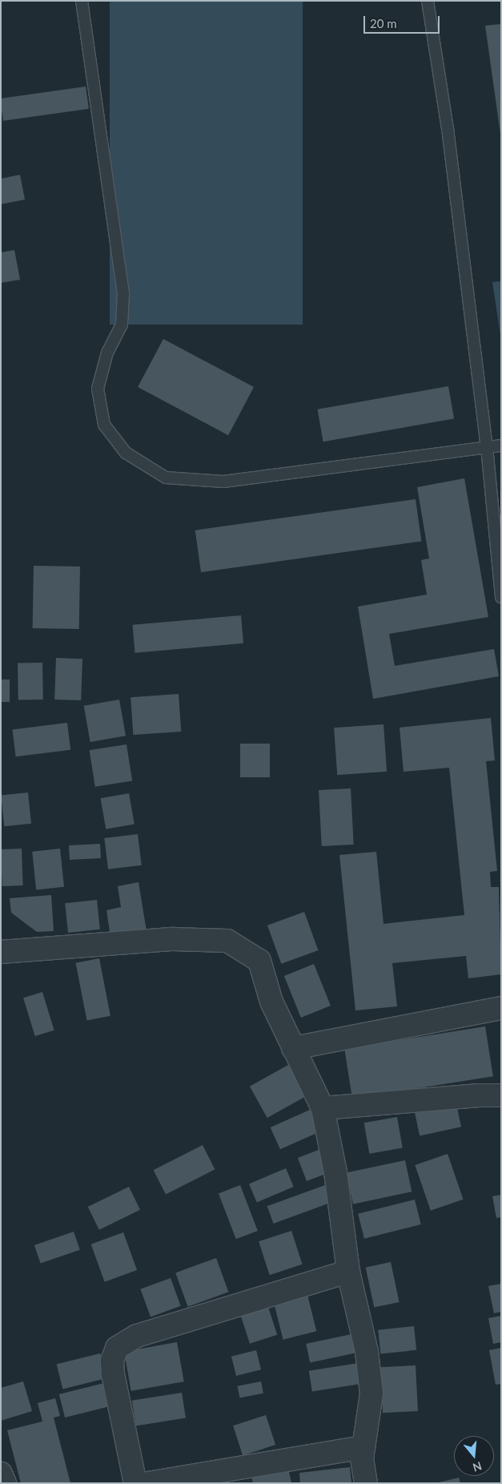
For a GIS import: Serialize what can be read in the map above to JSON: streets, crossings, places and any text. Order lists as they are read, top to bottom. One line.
{"scale_bar":"20 m","north":"bottom"}
